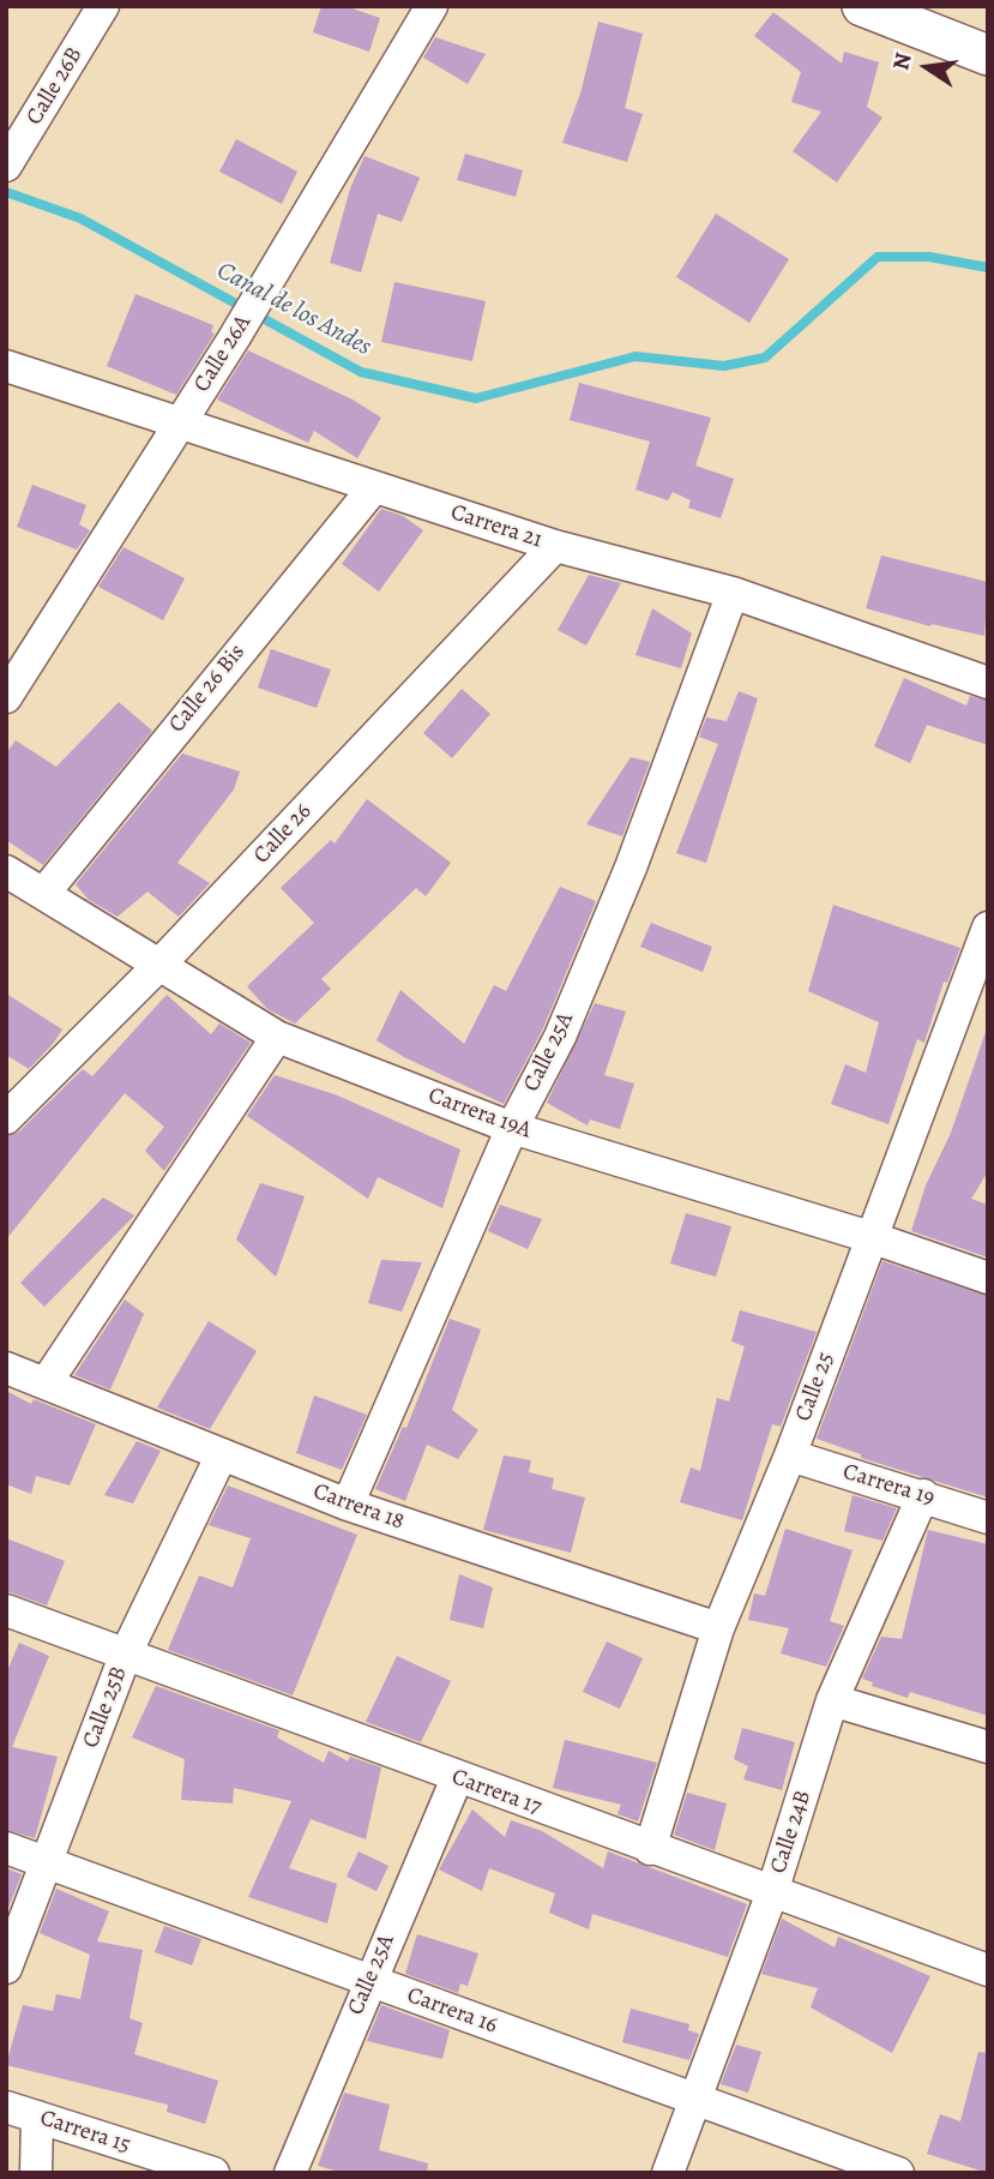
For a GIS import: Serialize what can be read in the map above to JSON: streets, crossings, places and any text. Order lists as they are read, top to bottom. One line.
{"streets":{"street":["Calle 26B","Calle 26A","Carrera 21","Calle 26 Bis","Calle 26","Calle 25A","Carrera 19A","Calle 25","Carrera 19","Carrera 18","Calle 25B","Carrera 17","Calle 24B","Carrera 16","Carrera 15"]},"crossings":[["Calle 26A","Carrera 21"],["Carrera 21","Calle 26 Bis"],["Carrera 21","Calle 26"],["Carrera 21","Calle 25A"],["Calle 26 Bis","Carrera 19A"],["Calle 26","Carrera 19A"],["Calle 25A","Carrera 19A"],["Calle 25A","Carrera 18"],["Calle 25A","Carrera 17"],["Calle 25A","Carrera 16"],["Carrera 19A","Calle 25"],["Calle 25","Carrera 19"],["Calle 25","Carrera 18"],["Calle 25","Carrera 17"],["Carrera 19","Calle 24B"],["Carrera 18","Calle 25B"],["Calle 25B","Carrera 17"],["Calle 25B","Carrera 16"],["Carrera 17","Calle 24B"],["Calle 24B","Carrera 16"]],"water":["Canal de los Andes"],"north":"left"}
